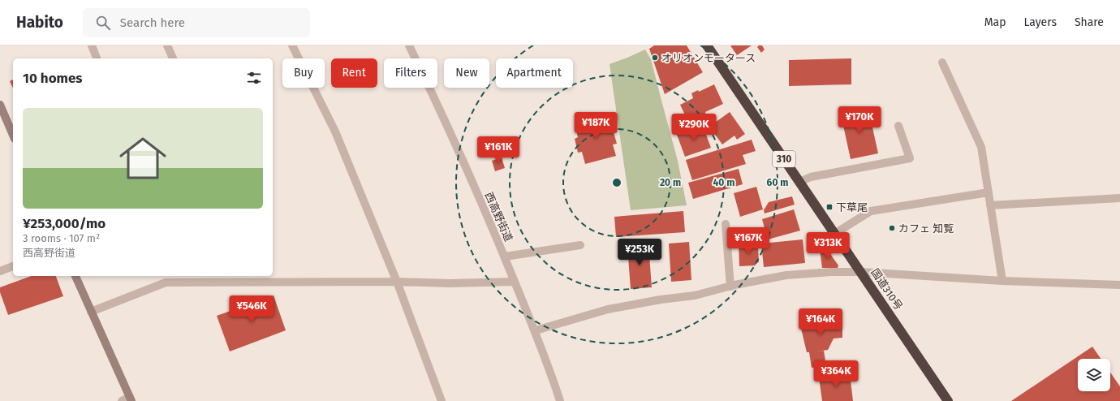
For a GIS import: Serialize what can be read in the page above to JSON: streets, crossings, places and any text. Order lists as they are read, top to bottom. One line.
{"streets":{"highway":["310","国道310号"],"street":["西高野街道"]},"places":{"other":["オリオンモータース","カフェ 知覧"],"transit":["下草尾"]},"page":{"header":"Habito","search":"Search here","nav":["Map","Layers","Share"],"chip":["Buy","Rent","Filters","New","Apartment"],"heading":"10 homes","list":[{"name":"¥253,000/mo","note":"3 rooms · 107 m² · 西高野街道"}],"price":["¥170K","¥187K","¥290K","¥161K","¥167K","¥313K","¥253K","¥546K","¥164K","¥364K"]},"rings":["20 m","40 m","60 m"]}
